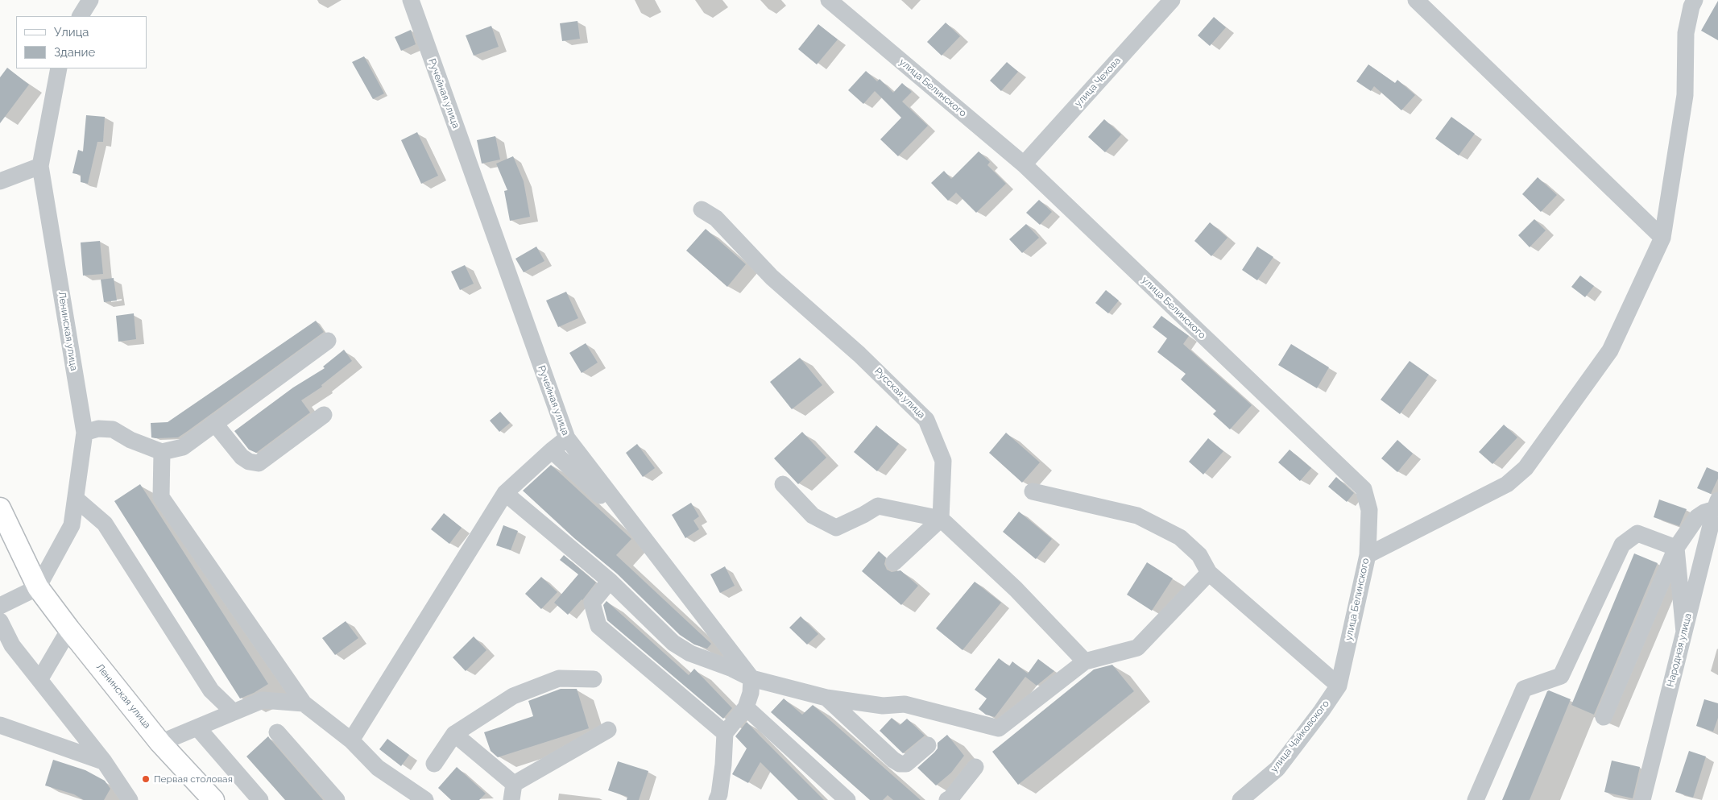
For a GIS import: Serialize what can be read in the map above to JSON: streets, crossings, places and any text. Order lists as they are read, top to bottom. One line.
{"streets":{"main road":["Ленинская улица"],"street":["улица Чехова","улица Белинского","Ручейная улица","Русская улица","Народная улица","улица Чайковского"]},"crossings":[["улица Чехова","улица Белинского"],["улица Белинского","улица Чайковского"]],"places":["Первая столовая"],"legend":["Улица","Здание"]}
